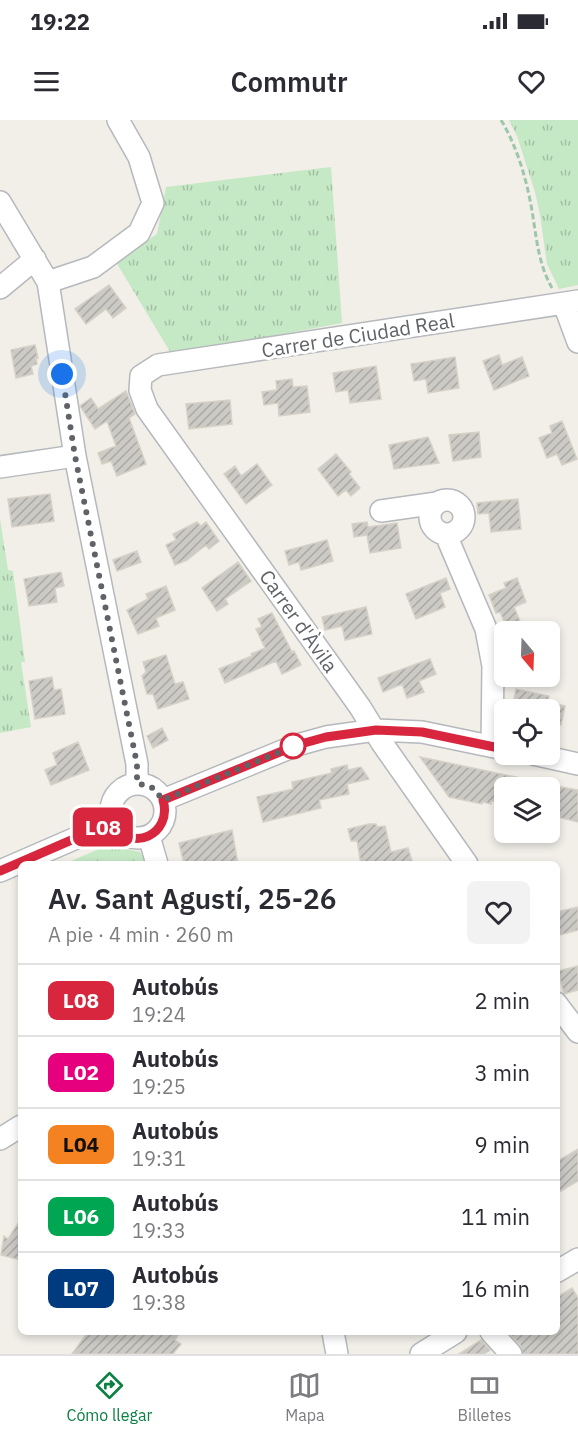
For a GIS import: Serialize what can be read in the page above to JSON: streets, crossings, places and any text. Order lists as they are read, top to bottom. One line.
{"streets":{"street":["Carrer de Ciudad Real","Carrer d'Àvila"]},"crossings":[["Carrer de Ciudad Real","Carrer d'Àvila"]],"lines":["bus line L08"],"north":"bottom","page":{"status":"19:22","header":"Commutr","on_map":"L08","heading":["Av. Sant Agustí, 25-26","A pie · 4 min · 260 m"],"list":[{"mark":"L08","name":"Autobús","note":"19:24","value":"2 min"},{"mark":"L02","name":"Autobús","note":"19:25","value":"3 min"},{"mark":"L04","name":"Autobús","note":"19:31","value":"9 min"},{"mark":"L06","name":"Autobús","note":"19:33","value":"11 min"},{"mark":"L07","name":"Autobús","note":"19:38","value":"16 min"}],"tabs":["Cómo llegar","Mapa","Billetes"]}}
